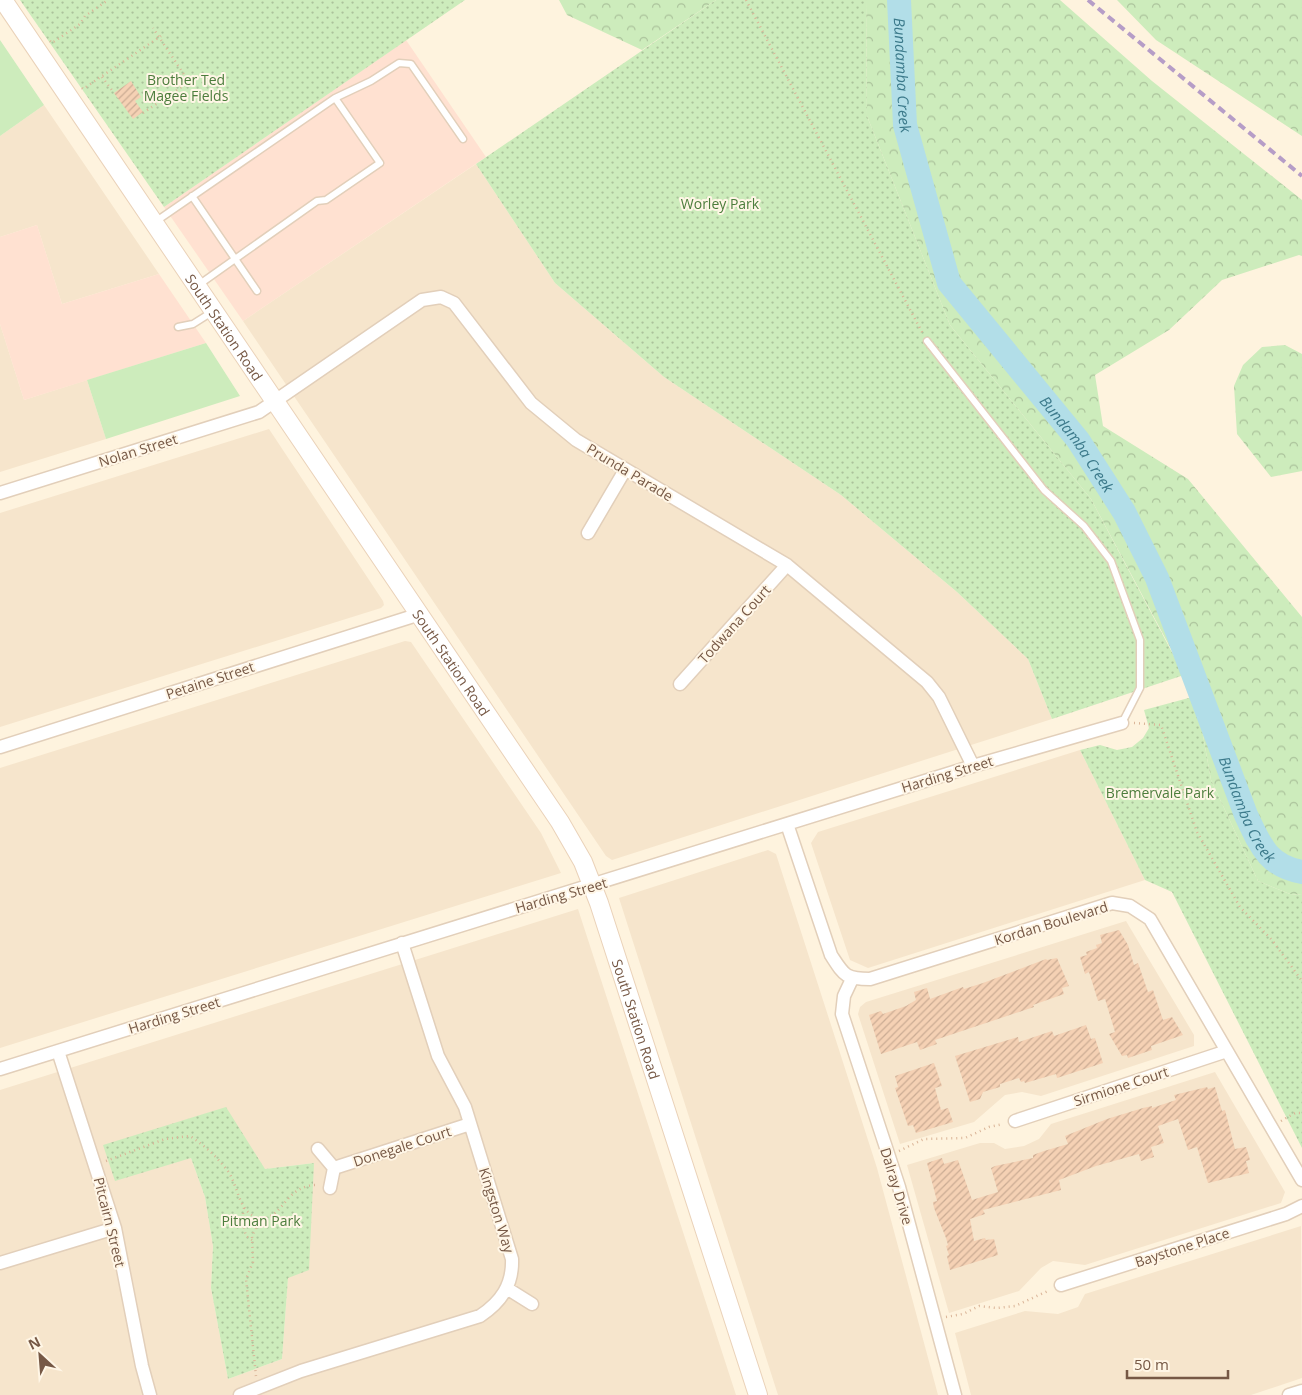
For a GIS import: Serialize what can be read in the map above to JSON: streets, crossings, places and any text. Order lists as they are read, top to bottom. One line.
{"streets":{"main road":["South Station Road"],"street":["Nolan Street","Prunda Parade","Todwana Court","Petaine Street","Harding Street","Kordan Boulevard","Sirmione Court","Donegale Court","Dalray Drive","Kingston Way","Pitcairn Street","Baystone Place"]},"crossings":[["South Station Road","Nolan Street"],["South Station Road","Prunda Parade"],["South Station Road","Petaine Street"],["South Station Road","Harding Street"],["Nolan Street","Prunda Parade"],["Prunda Parade","Todwana Court"],["Prunda Parade","Harding Street"],["Harding Street","Kingston Way"],["Harding Street","Pitcairn Street"],["Kordan Boulevard","Sirmione Court"],["Kordan Boulevard","Dalray Drive"],["Donegale Court","Kingston Way"]],"water":["Bundamba Creek"],"parks":["Brother Ted Magee Fields","Worley Park","Bremervale Park","Pitman Park"],"scale_bar":"50 m","north":"top left"}
